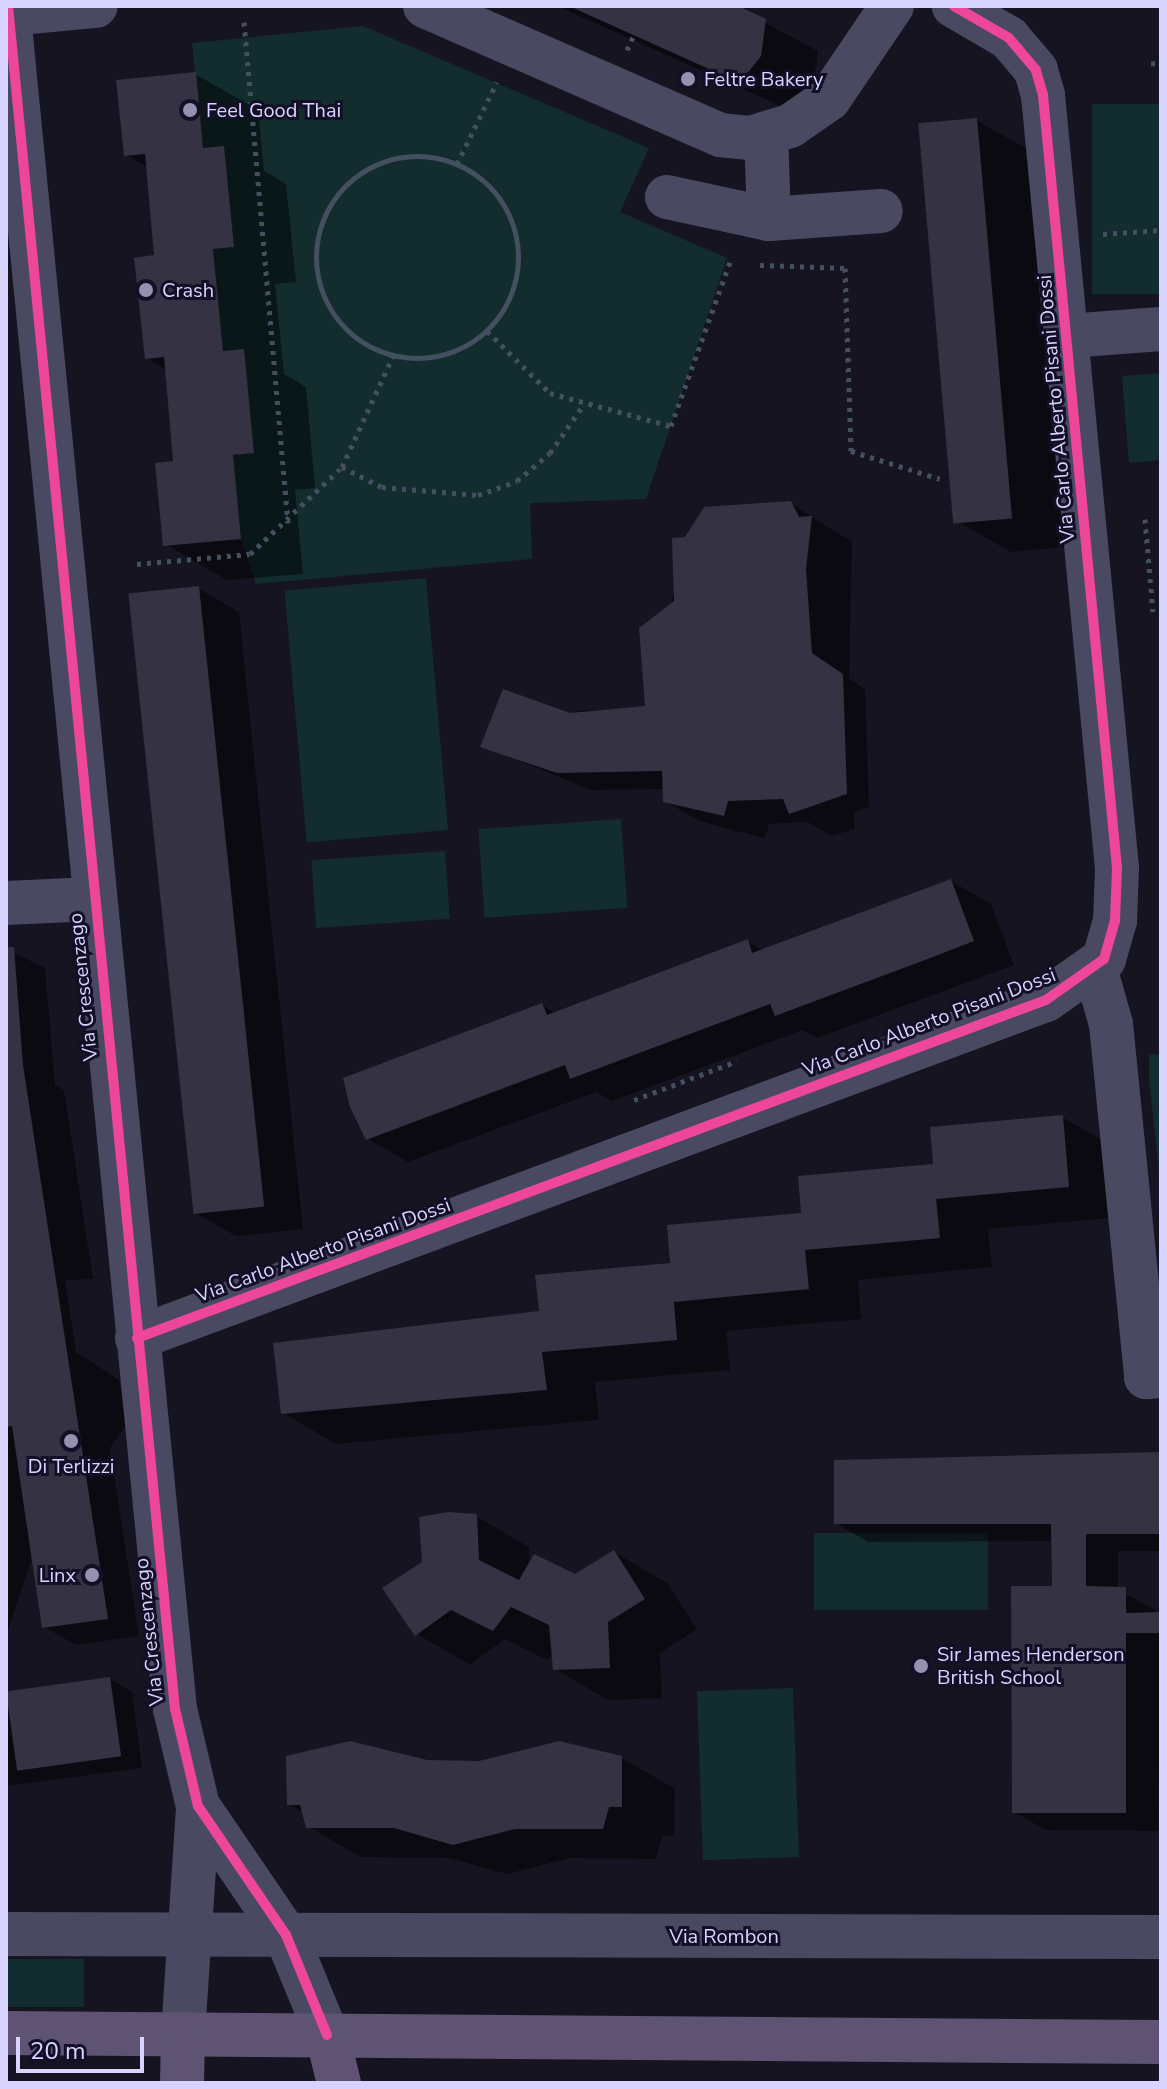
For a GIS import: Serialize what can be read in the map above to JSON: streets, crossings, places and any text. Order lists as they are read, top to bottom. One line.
{"streets":{"street":["Via Carlo Alberto Pisani Dossi","Via Crescenzago","Via Rombon"]},"crossings":[["Via Carlo Alberto Pisani Dossi","Via Crescenzago"],["Via Crescenzago","Via Rombon"]],"places":["Feltre Bakery","Feel Good Thai","Crash","Di Terlizzi","Linx","Sir James Henderson British School"],"scale_bar":"20 m"}
